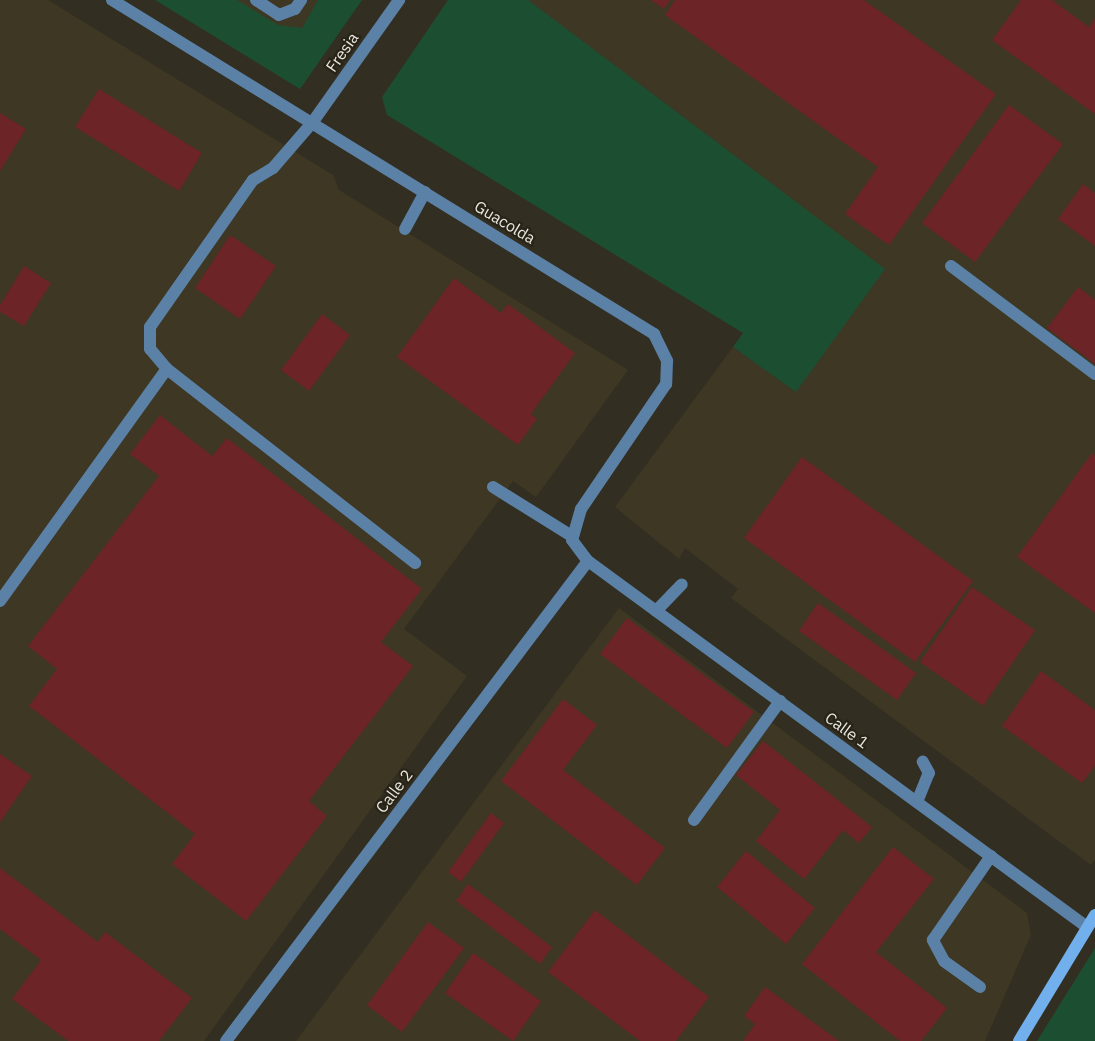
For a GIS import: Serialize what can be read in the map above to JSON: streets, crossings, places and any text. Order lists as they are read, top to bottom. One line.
{"streets":{"street":["Fresia","Guacolda","Calle 1","Calle 2"]},"crossings":[["Fresia","Guacolda"],["Calle 1","Calle 2"]]}
